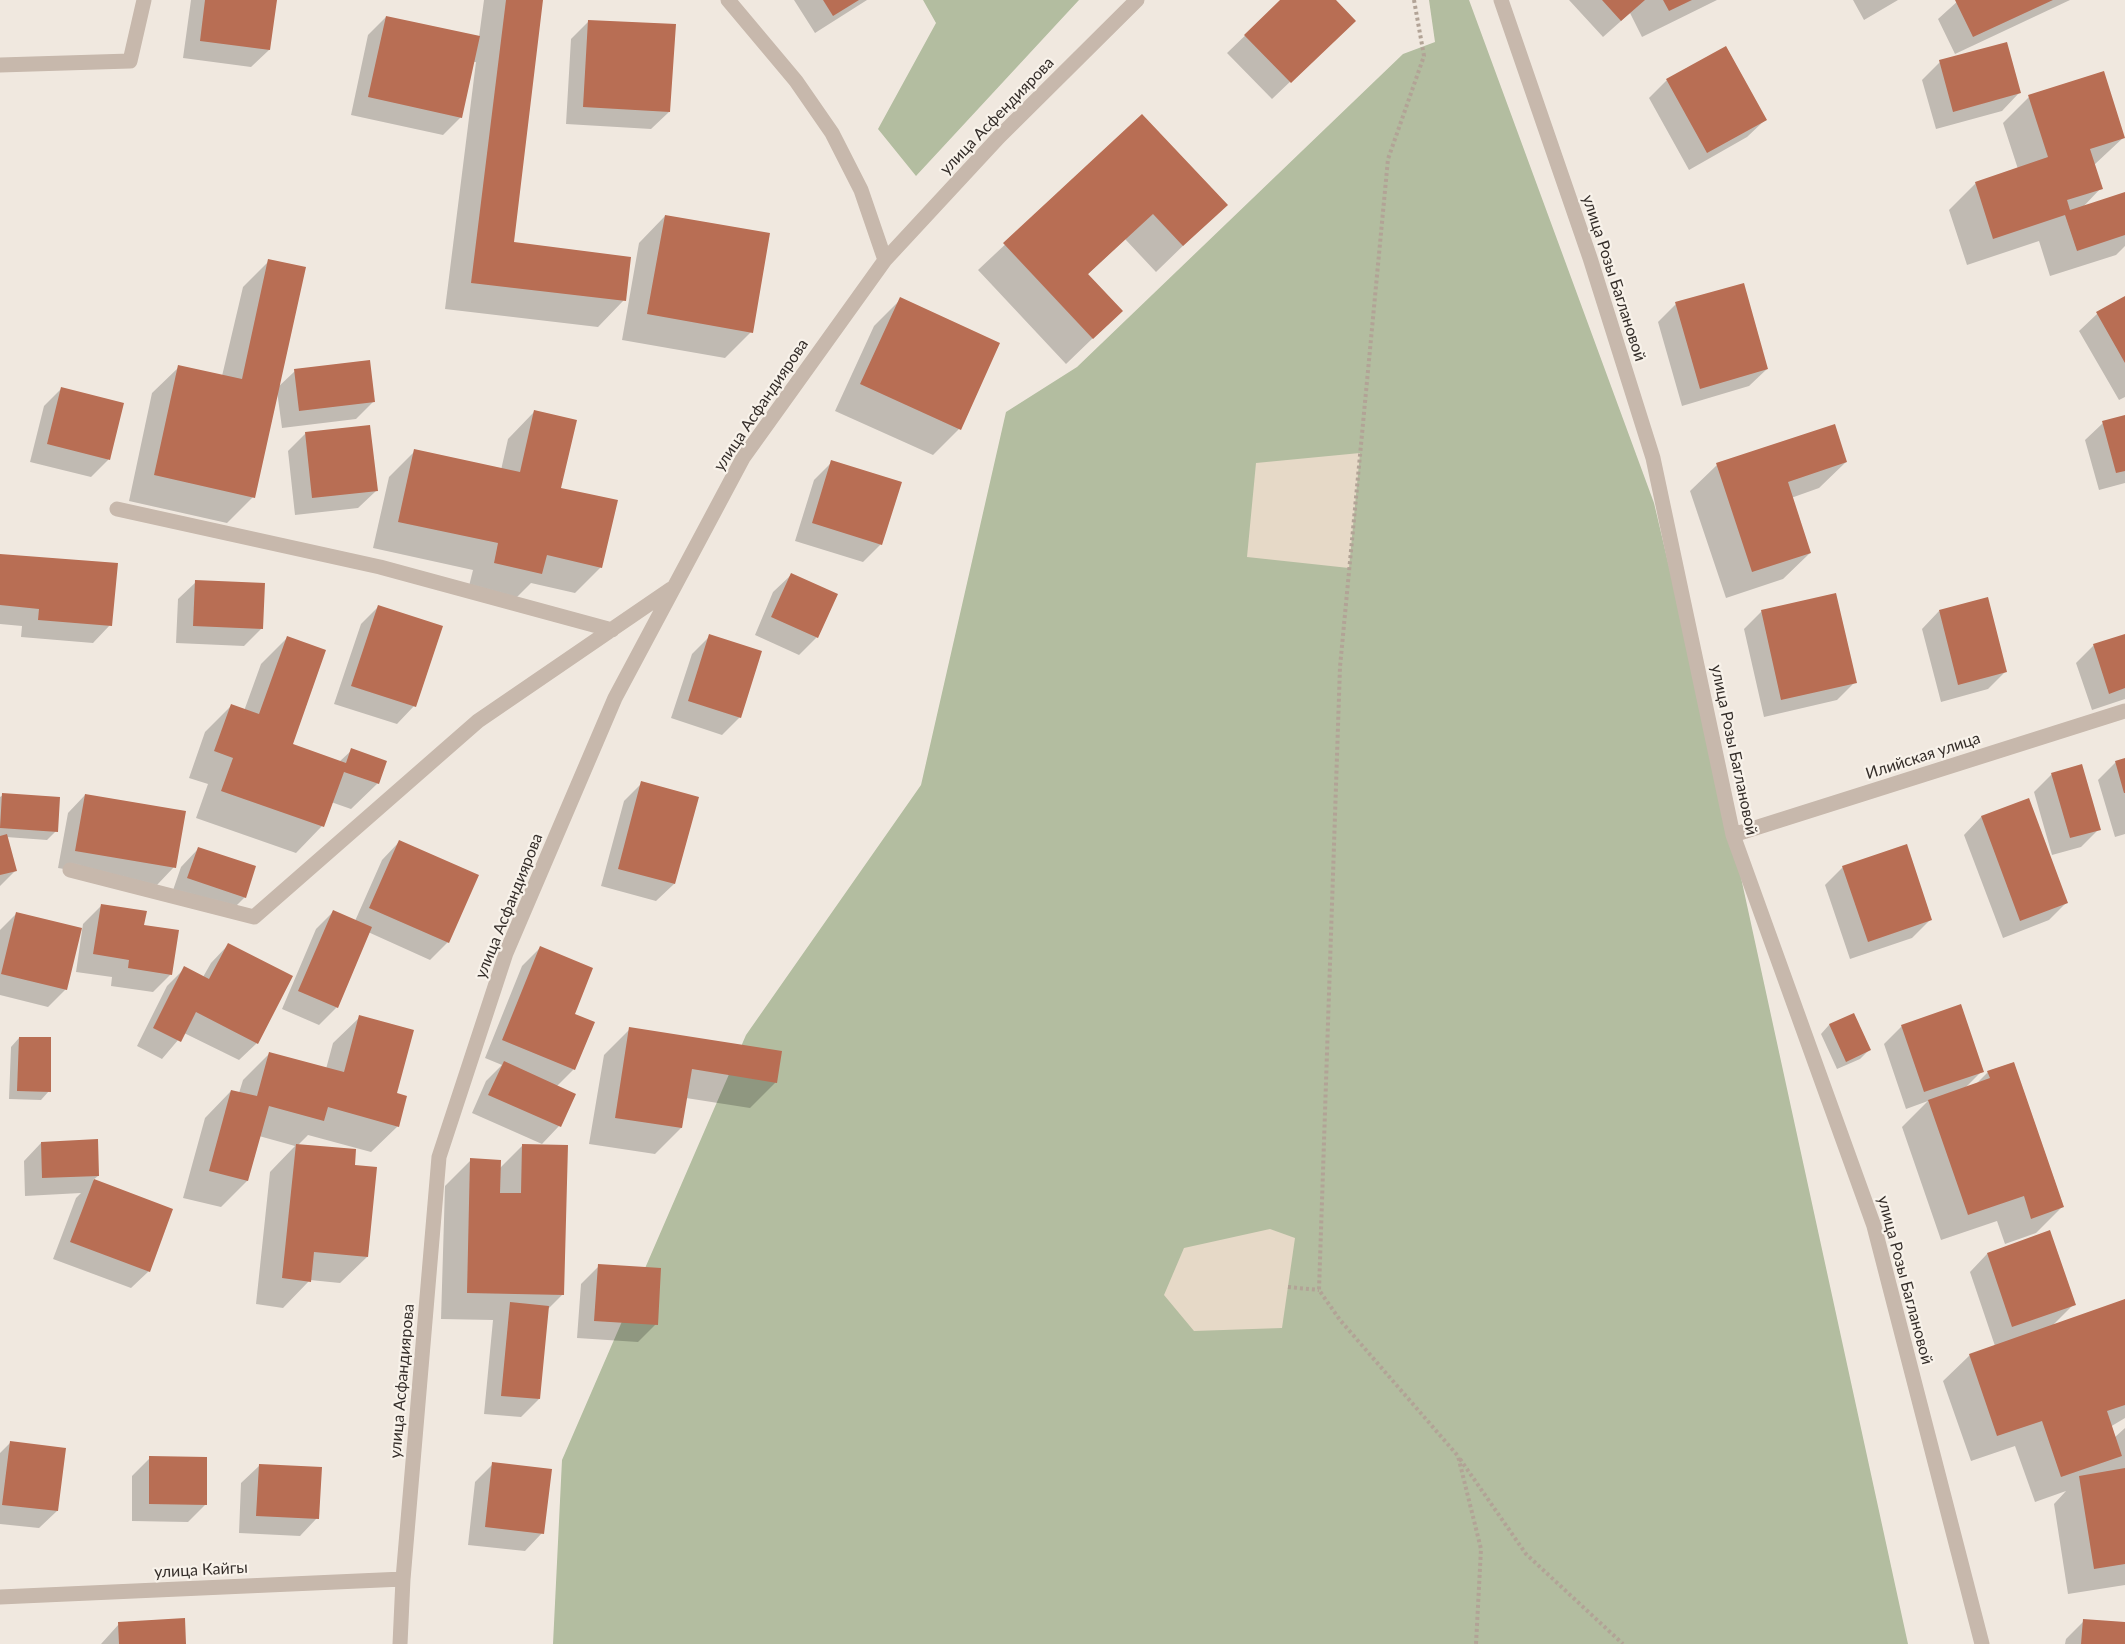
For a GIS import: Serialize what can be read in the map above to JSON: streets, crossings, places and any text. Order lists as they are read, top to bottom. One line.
{"streets":{"street":["улица Асфендиярова","улица Розы Баглановой","улица Асфандиярова","Илийская улица","улица Кайгы"]},"crossings":[["улица Асфендиярова","улица Асфандиярова"],["улица Розы Баглановой","Илийская улица"],["улица Асфандиярова","улица Кайгы"]]}
